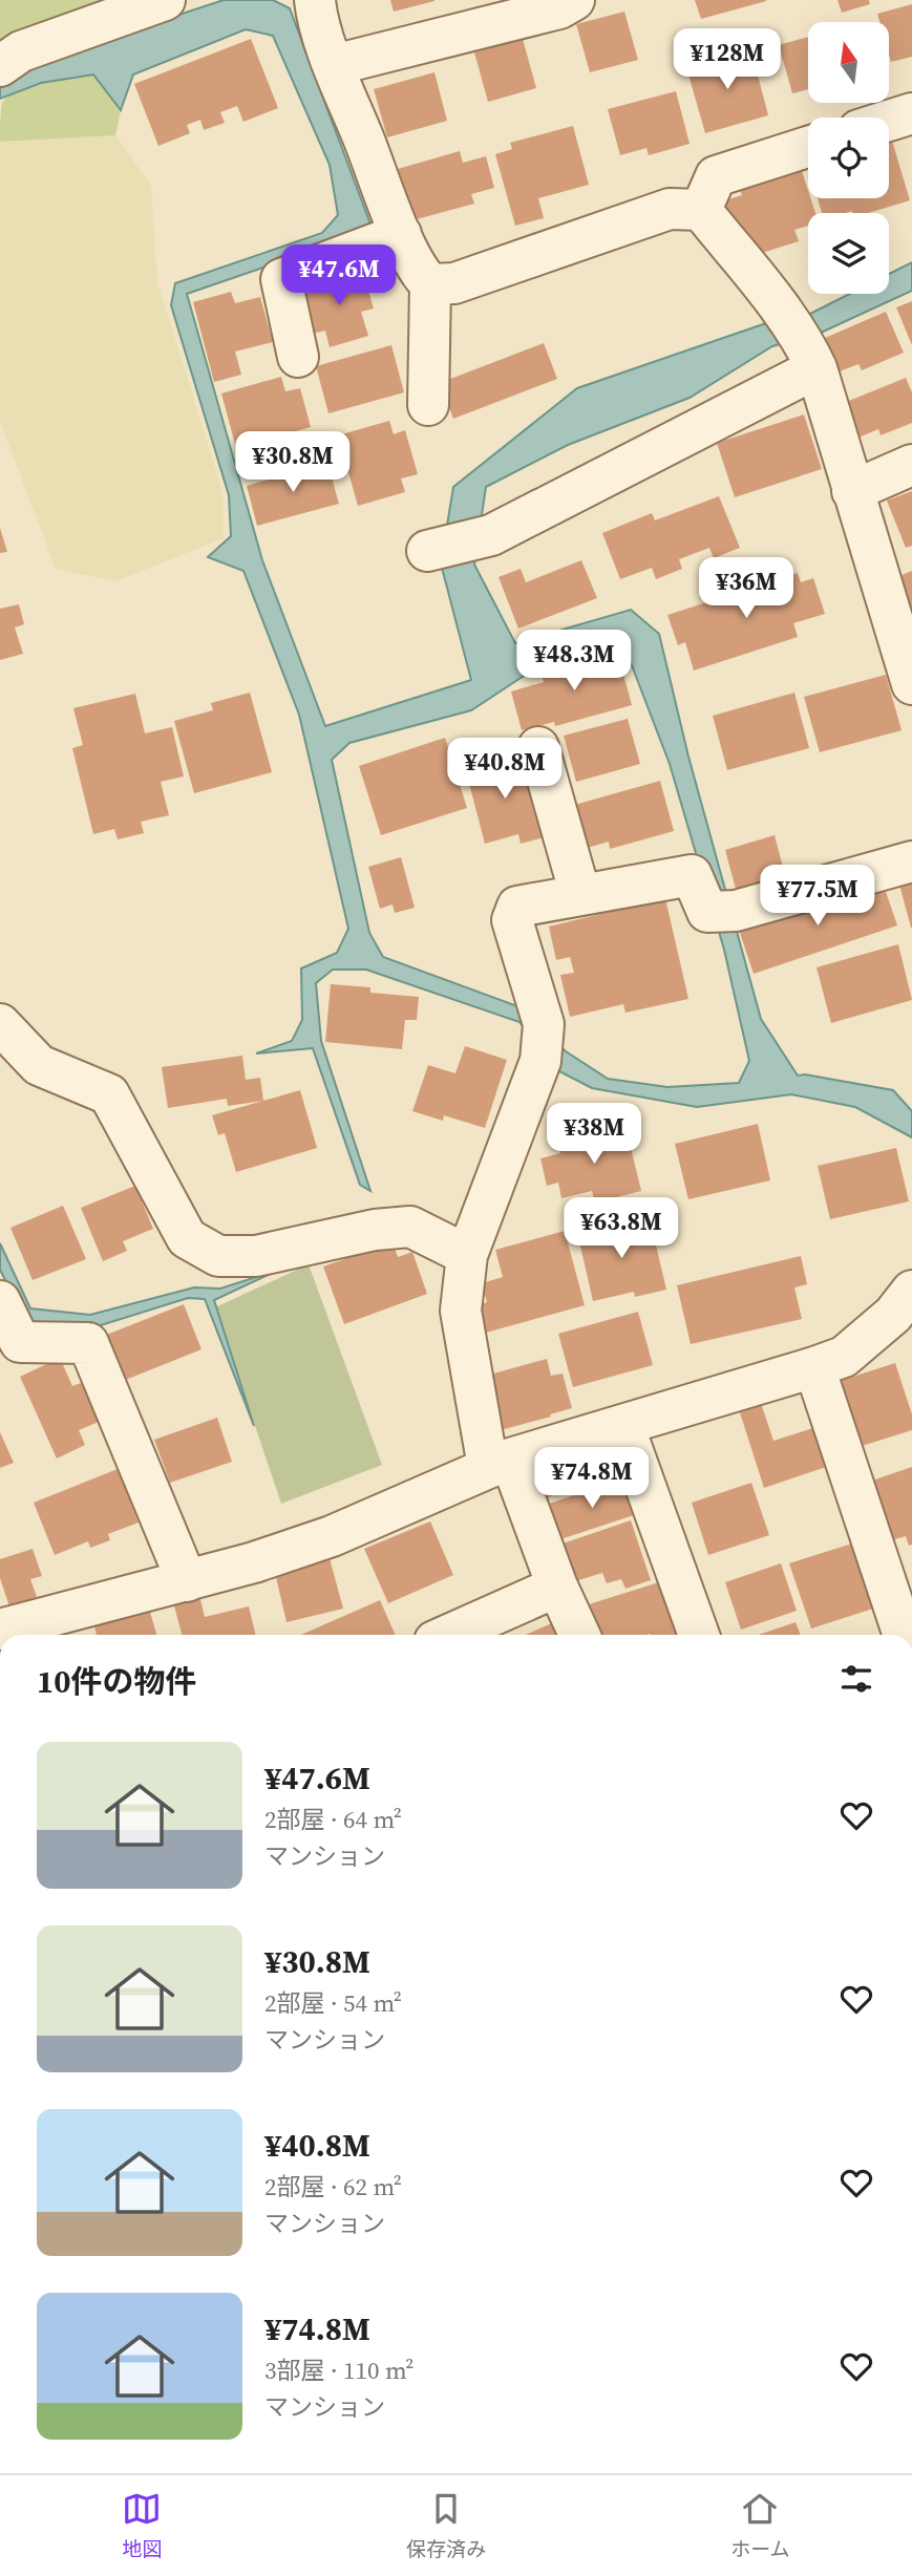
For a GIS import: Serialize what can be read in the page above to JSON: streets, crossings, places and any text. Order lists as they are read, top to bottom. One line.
{"north":"top","page":{"price":["¥128M","¥47.6M","¥30.8M","¥36M","¥48.3M","¥40.8M","¥77.5M","¥38M","¥63.8M","¥74.8M"],"heading":"10件の物件","list":[{"name":"¥47.6M","note":"2部屋 · 64 m² · マンション"},{"name":"¥30.8M","note":"2部屋 · 54 m² · マンション"},{"name":"¥40.8M","note":"2部屋 · 62 m² · マンション"},{"name":"¥74.8M","note":"3部屋 · 110 m² · マンション"}],"tabs":["地図","保存済み","ホーム"]}}
